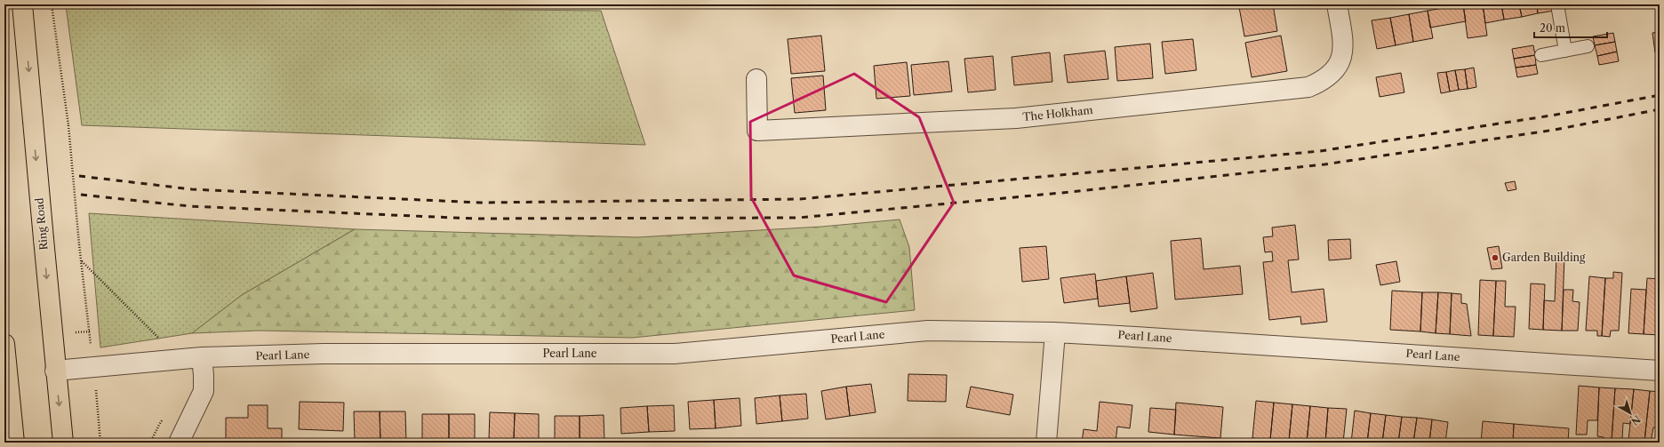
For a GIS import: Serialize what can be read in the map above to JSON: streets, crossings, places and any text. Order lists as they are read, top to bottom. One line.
{"streets":{"highway":["Ring Road"],"street":["The Holkham","Pearl Lane"]},"crossings":[["Ring Road","Pearl Lane"]],"one_way":["Ring Road"],"places":["Garden Building"],"scale_bar":"20 m","north":"bottom right"}
